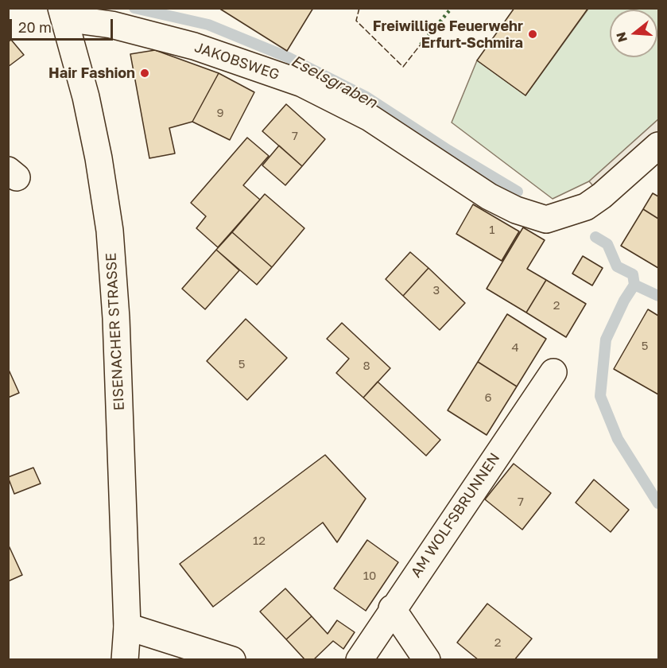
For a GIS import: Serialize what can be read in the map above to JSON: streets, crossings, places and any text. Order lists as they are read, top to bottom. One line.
{"streets":{"street":["JAKOBSWEG","EISENACHER STRASSE","AM WOLFSBRUNNEN"]},"crossings":[["JAKOBSWEG","EISENACHER STRASSE"]],"water":["Eselsgraben"],"places":["Freiwillige Feuerwehr Erfurt-Schmira","Hair Fashion"],"house_numbers":["9","7","1","3","2","5","4","5","8","6","7","12","10","2"],"scale_bar":"20 m","north":"left"}
